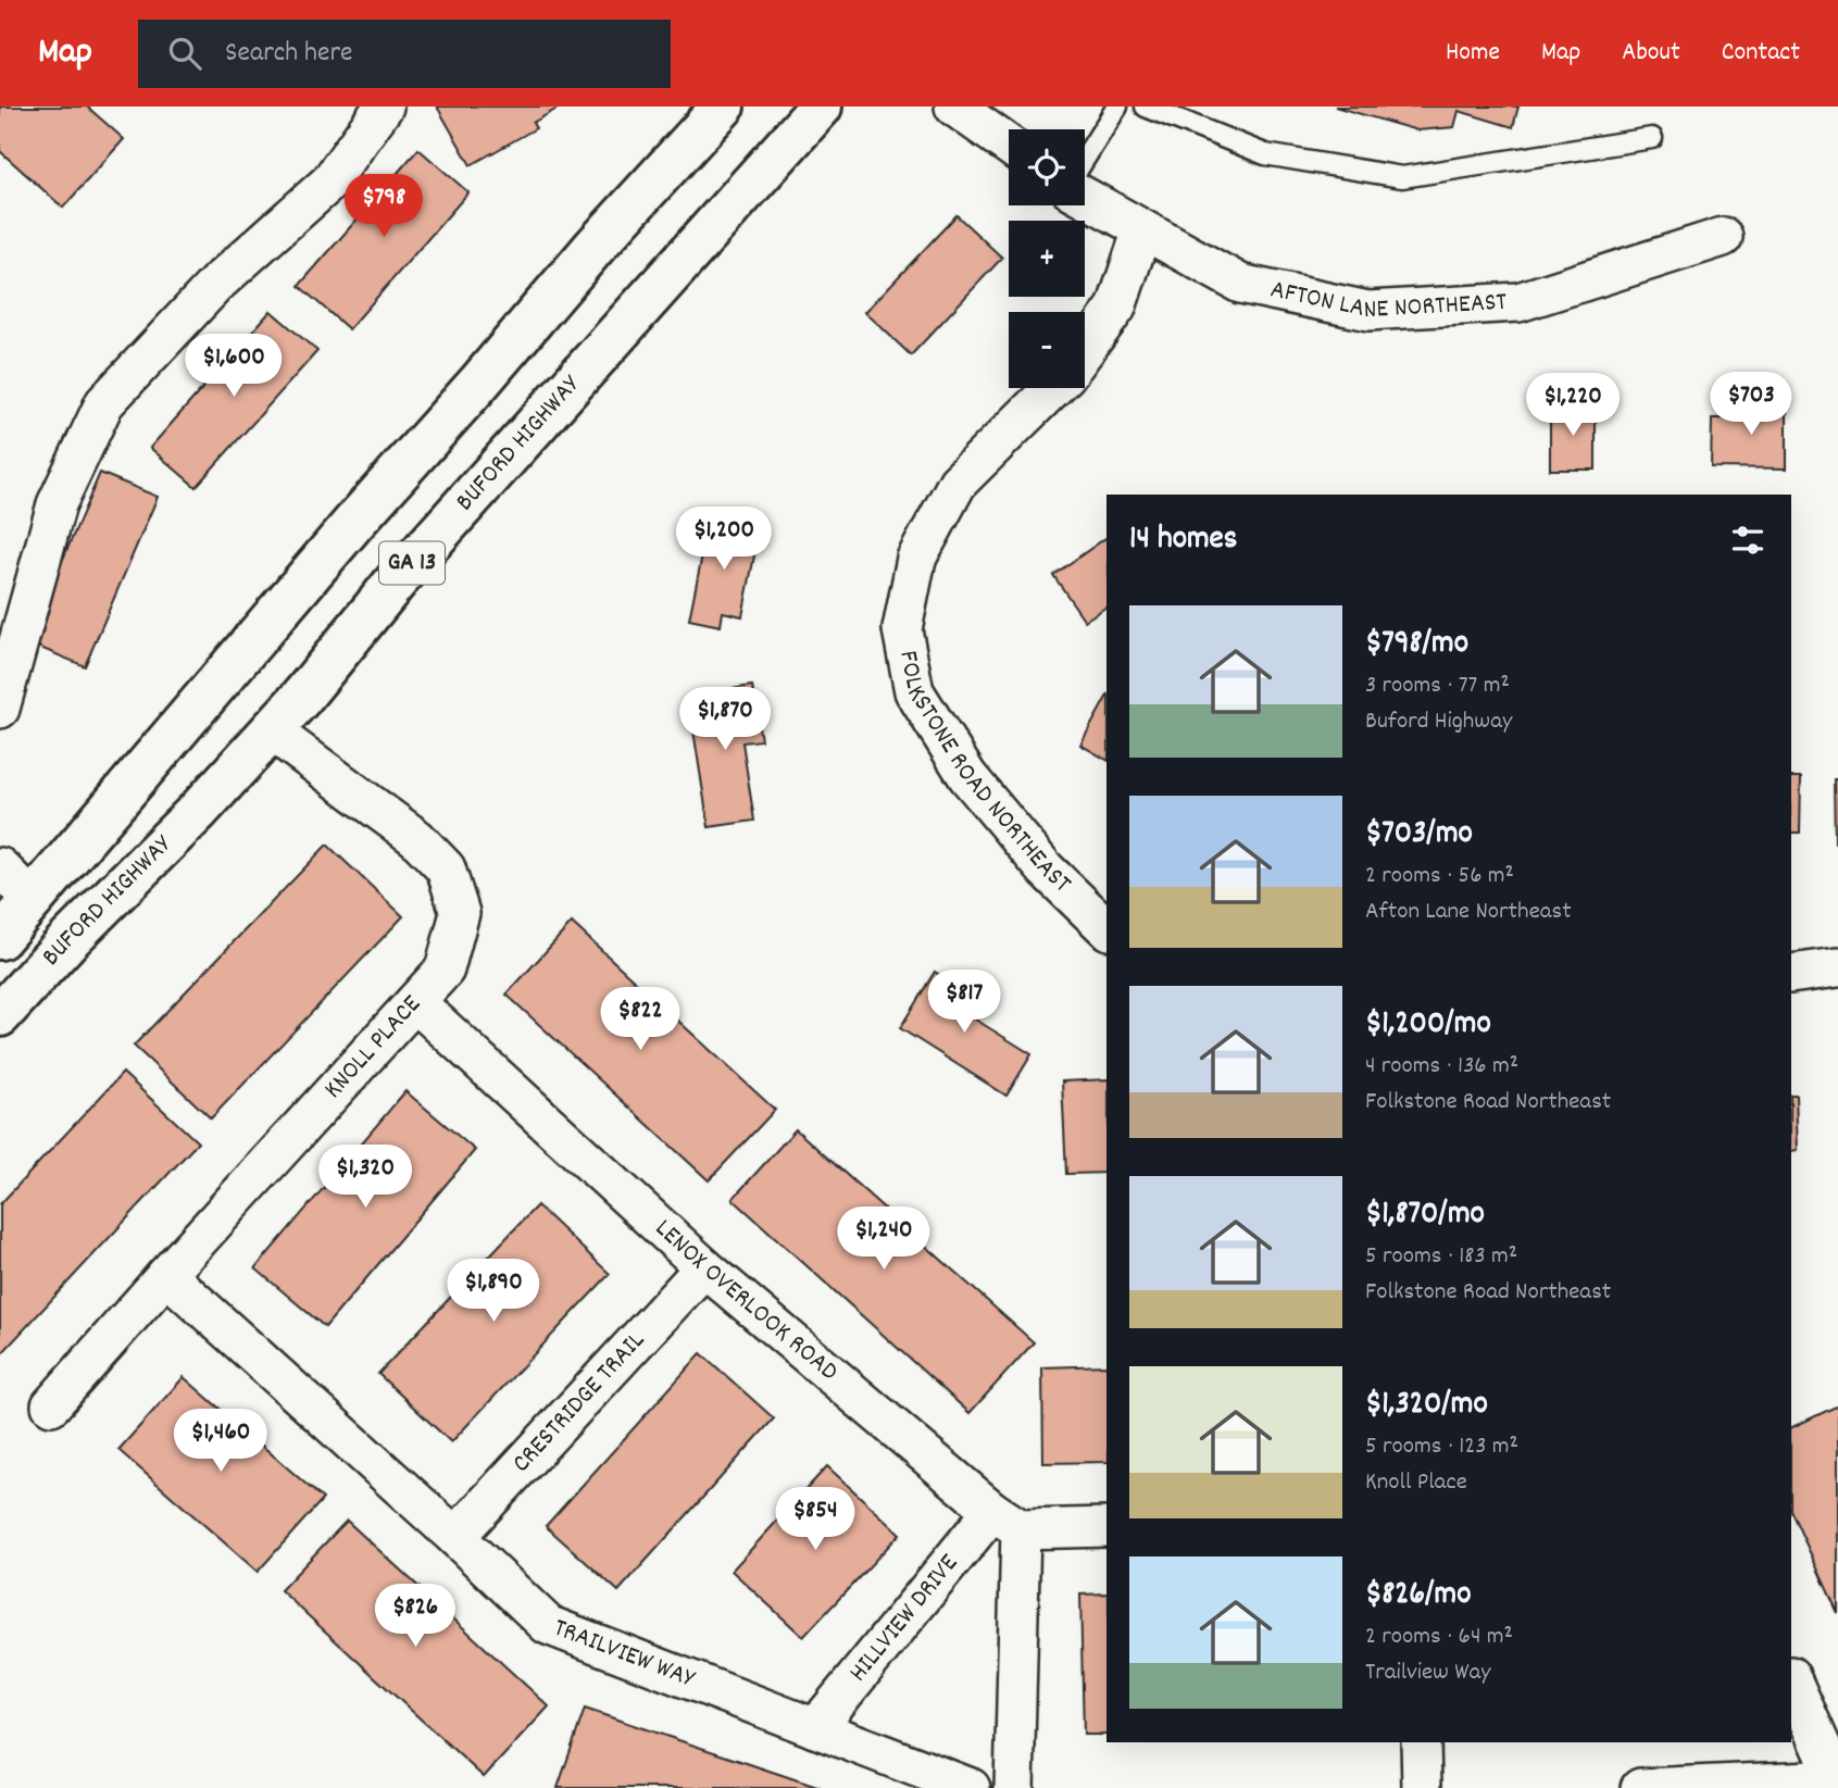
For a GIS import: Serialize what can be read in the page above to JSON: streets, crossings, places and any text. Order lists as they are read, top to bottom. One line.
{"streets":{"main road":["BUFORD HIGHWAY","GA 13"],"street":["AFTON LANE NORTHEAST","FOLKSTONE ROAD NORTHEAST","KNOLL PLACE","LENOX OVERLOOK ROAD","CRESTRIDGE TRAIL","HILLVIEW DRIVE","TRAILVIEW WAY"]},"crossings":[["BUFORD HIGHWAY","KNOLL PLACE"],["KNOLL PLACE","LENOX OVERLOOK ROAD"],["KNOLL PLACE","TRAILVIEW WAY"],["LENOX OVERLOOK ROAD","CRESTRIDGE TRAIL"],["LENOX OVERLOOK ROAD","HILLVIEW DRIVE"],["CRESTRIDGE TRAIL","TRAILVIEW WAY"],["HILLVIEW DRIVE","TRAILVIEW WAY"]],"page":{"header":"Map","search":"Search here","nav":["Home","Map","About","Contact"],"map_buttons":["+","−"],"price":["$798","$1,600","$703","$1,220","$1,200","$1,870","$817","$822","$1,320","$1,240","$1,890","$1,460","$854","$826"],"heading":"14 homes","list":[{"name":"$798/mo","note":"3 rooms · 77 m² · Buford Highway"},{"name":"$703/mo","note":"2 rooms · 56 m² · Afton Lane Northeast"},{"name":"$1,200/mo","note":"4 rooms · 136 m² · Folkstone Road Northeast"},{"name":"$1,870/mo","note":"5 rooms · 183 m² · Folkstone Road Northeast"},{"name":"$1,320/mo","note":"5 rooms · 123 m² · Knoll Place"},{"name":"$826/mo","note":"2 rooms · 64 m² · Trailview Way"}]}}
